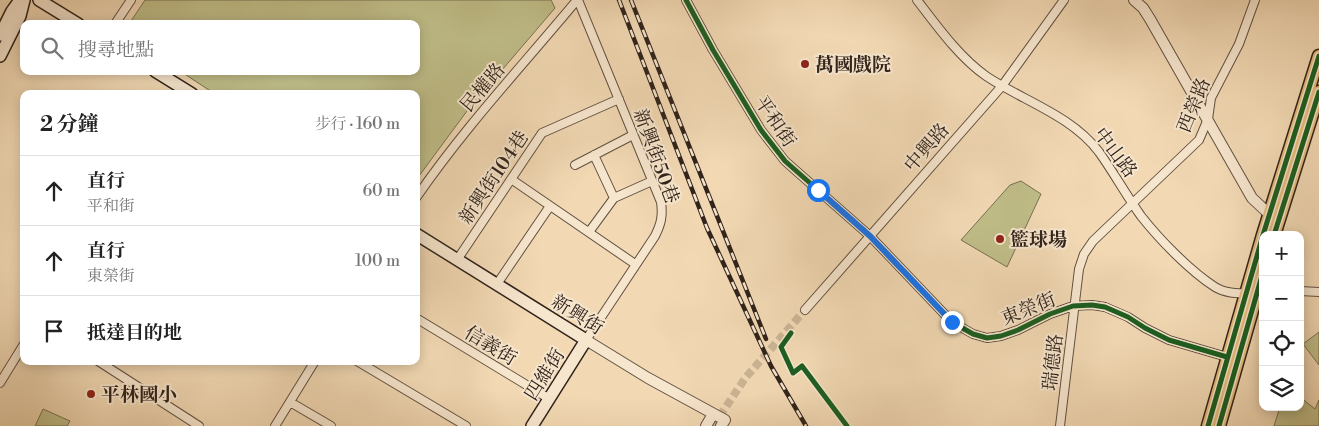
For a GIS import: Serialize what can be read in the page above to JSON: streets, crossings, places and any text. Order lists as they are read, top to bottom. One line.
{"streets":{"main road":["新興街","四維街"],"street":["民權路","西榮路","平和街","中興路","中山路","新興街50巷","新興街104巷","東榮街","信義街","瑞德路"]},"crossings":[["民權路","新興街50巷"],["西榮路","中山路"],["西榮路","瑞德路"],["平和街","中興路"],["平和街","東榮街"],["中興路","中山路"],["中興路","東榮街"],["中山路","瑞德路"],["新興街50巷","新興街104巷"],["新興街50巷","新興街"],["新興街50巷","四維街"],["新興街104巷","新興街"],["東榮街","瑞德路"],["新興街","四維街"],["信義街","四維街"]],"places":["萬國戲院","籃球場","平林國小"],"page":{"search":"搜尋地點","heading":["2 分鐘","步行 · 160 m"],"list":[["直行","平和街","60 m"],["直行","東榮街","100 m"],"抵達目的地"],"map_buttons":["+","−"]}}
